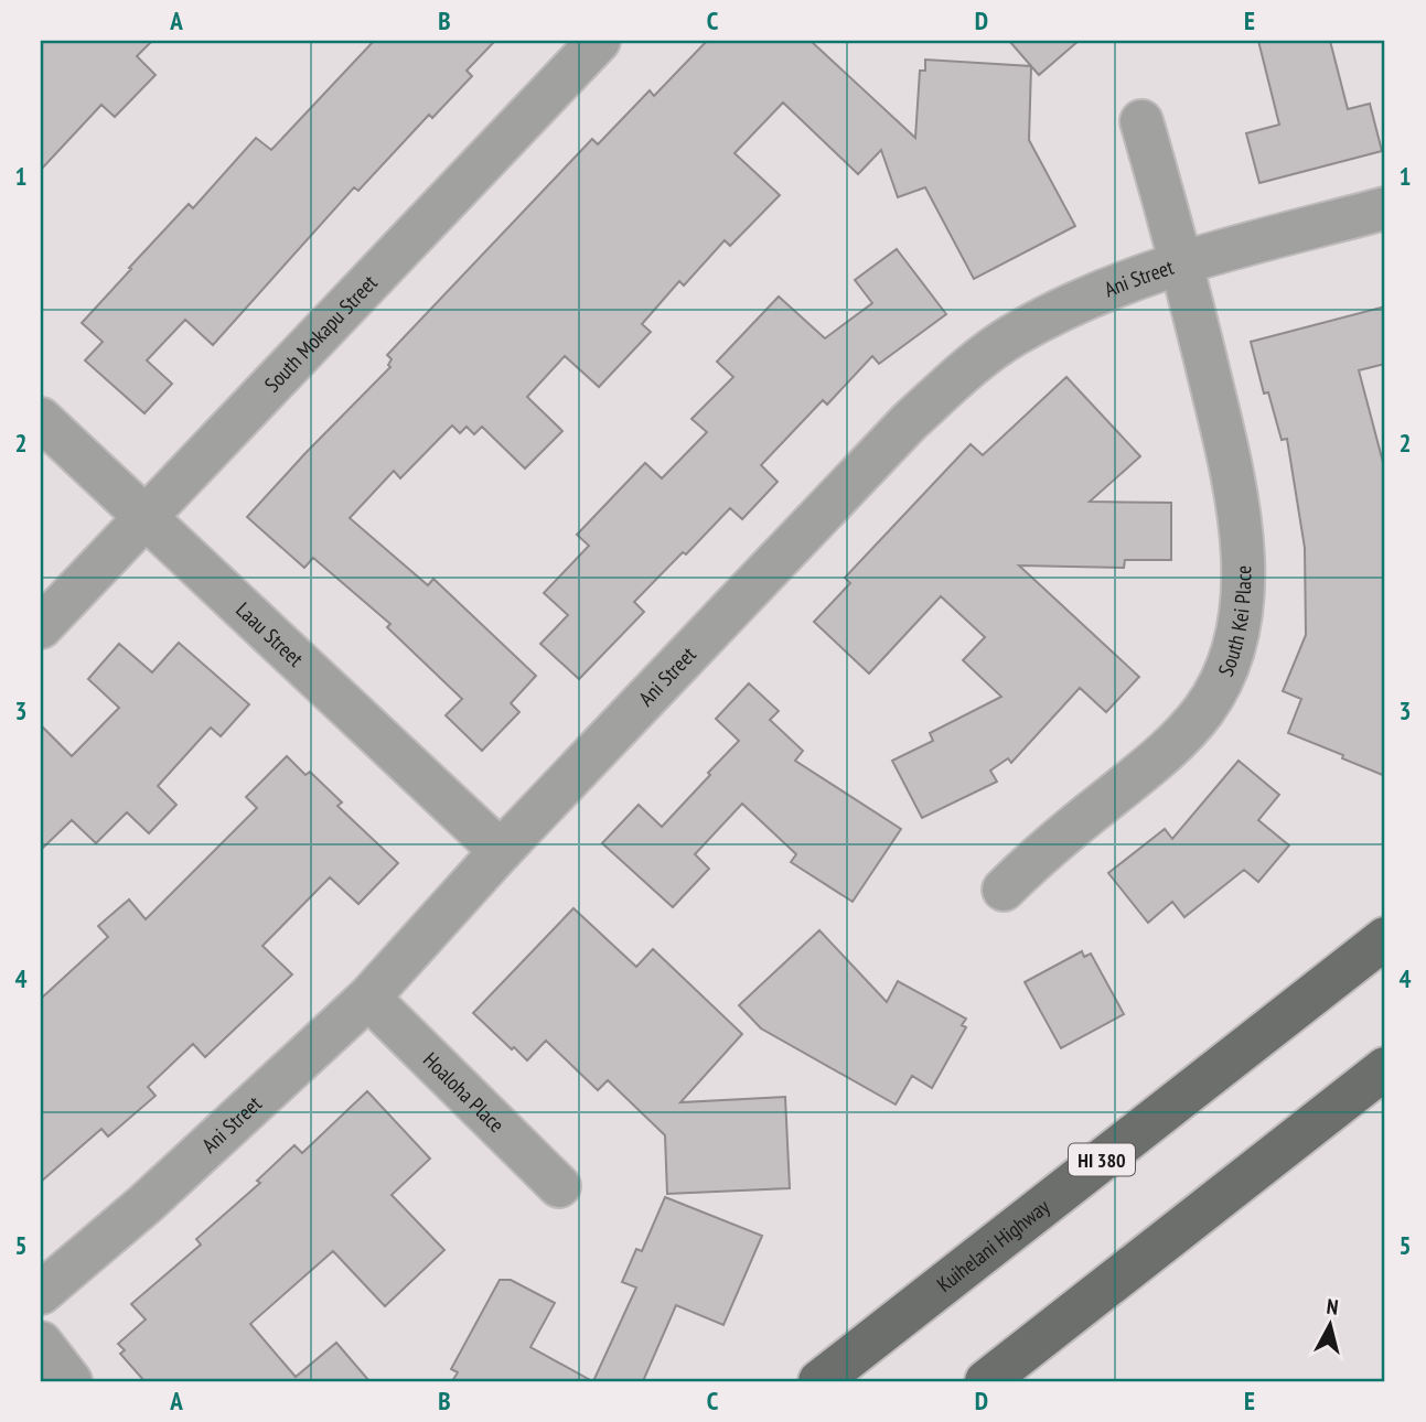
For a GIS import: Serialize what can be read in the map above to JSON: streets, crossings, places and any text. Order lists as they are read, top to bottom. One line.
{"streets":{"main road":["HI 380","Kuihelani Highway"],"street":["Ani Street","South Mokapu Street","South Kei Place","Laau Street","Hoaloha Place"]},"crossings":[["Ani Street","South Kei Place"],["Ani Street","Laau Street"],["Ani Street","Hoaloha Place"],["South Mokapu Street","Laau Street"]],"north":"top","grid":{"columns":["A","B","C","D","E"],"rows":["1","2","3","4","5"]}}
